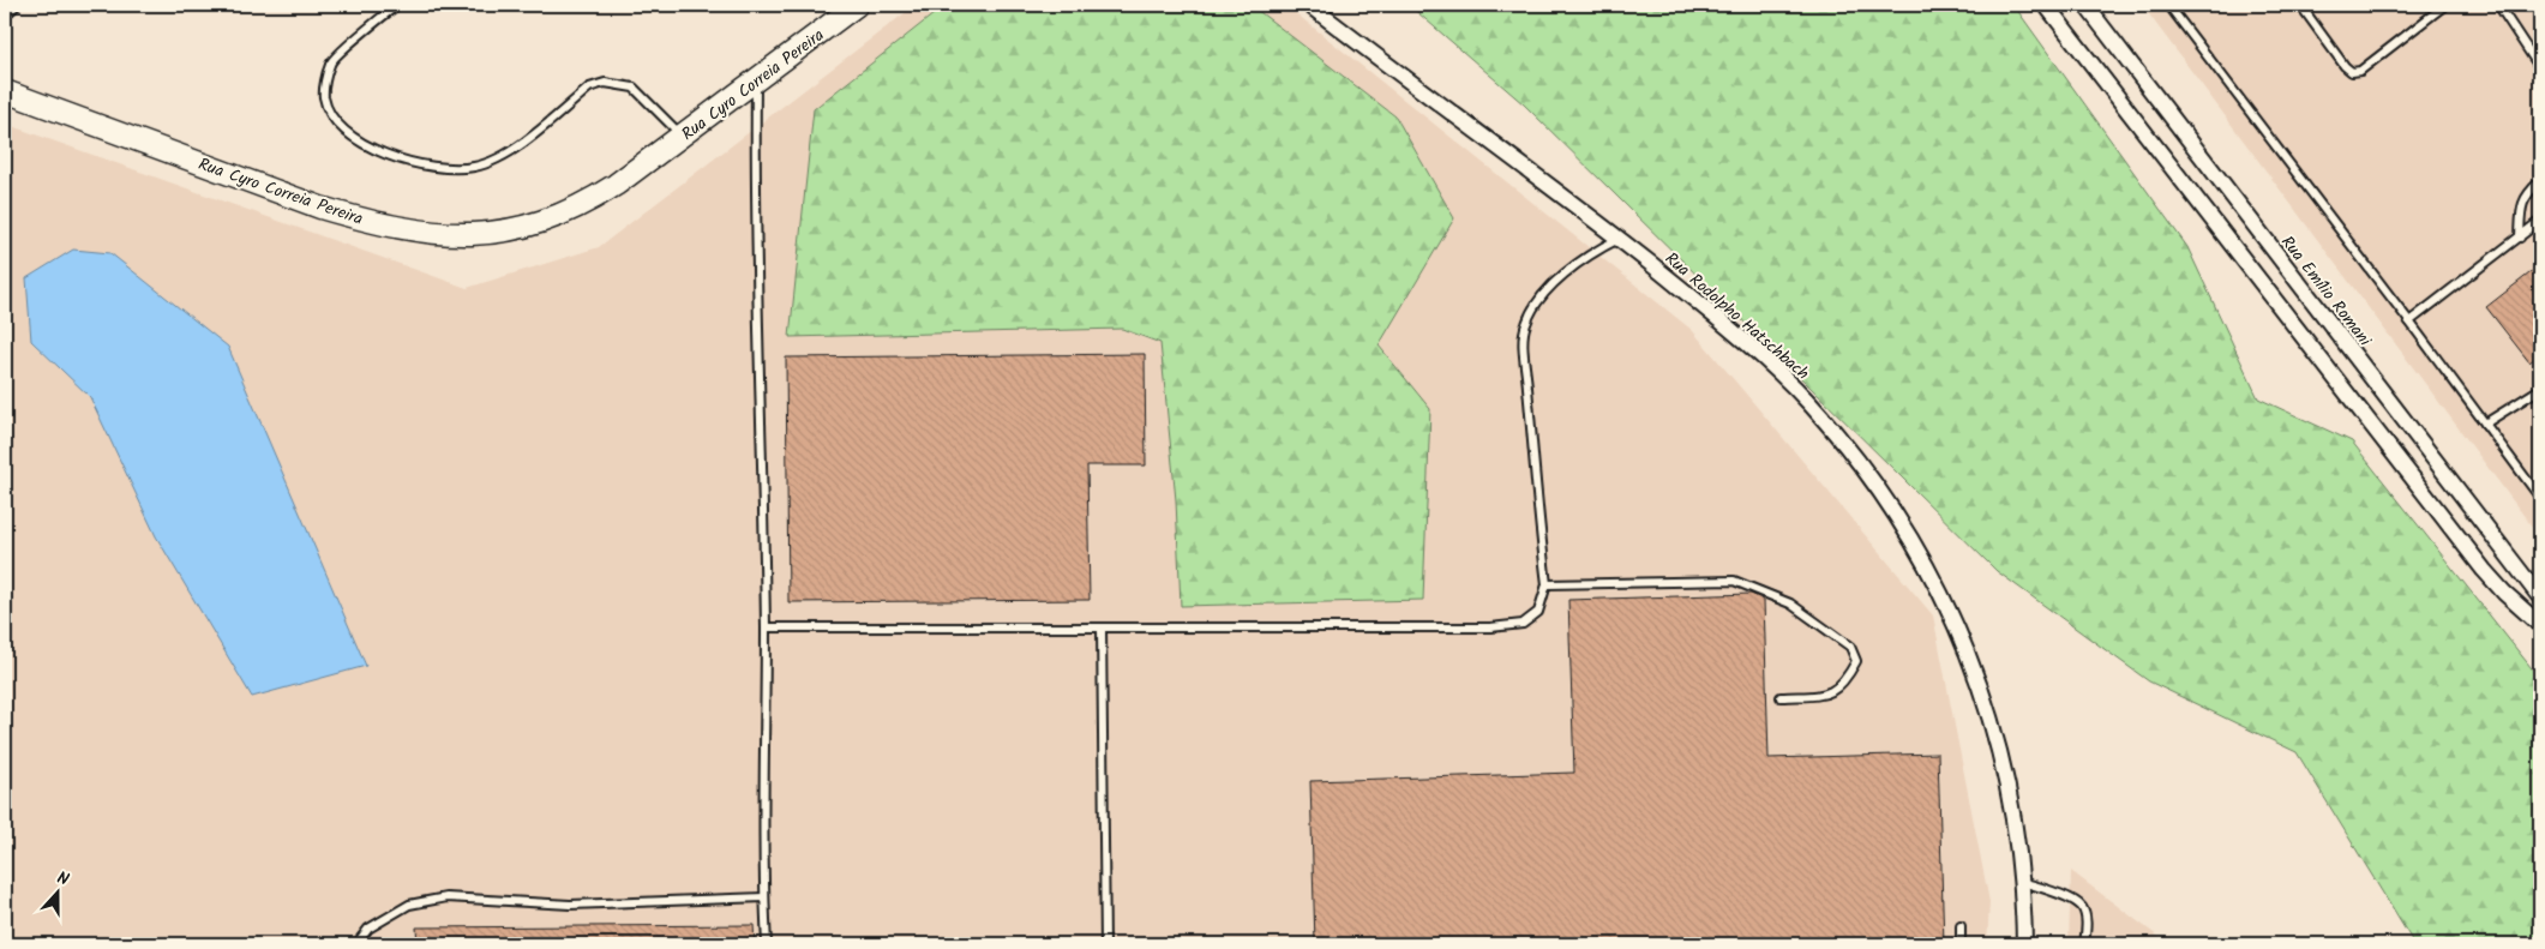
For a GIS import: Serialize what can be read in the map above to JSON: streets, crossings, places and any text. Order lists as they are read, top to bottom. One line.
{"streets":{"street":["Rua Cyro Correia Pereira","Rua Emílio Romani","Rua Rodolpho Hatschbach"]},"north":"top"}
